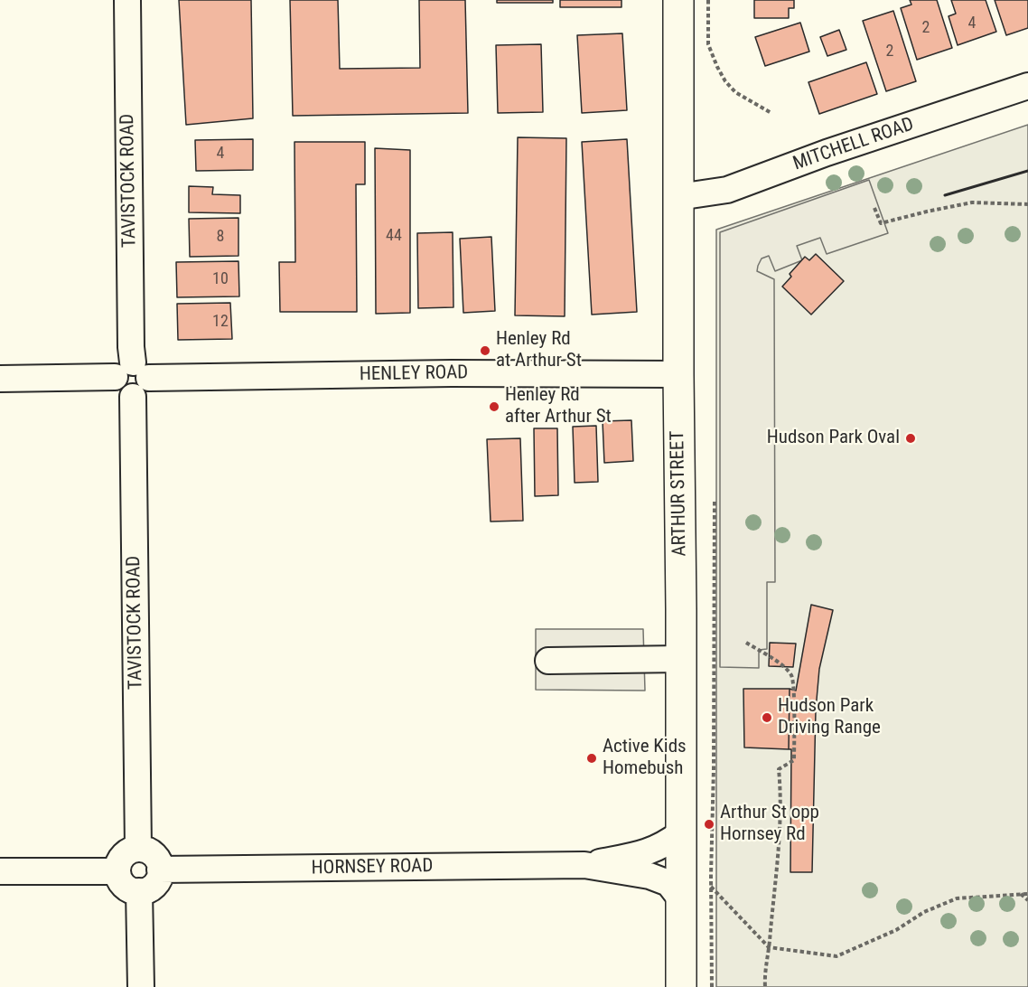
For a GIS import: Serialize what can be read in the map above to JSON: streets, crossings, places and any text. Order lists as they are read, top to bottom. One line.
{"streets":{"main road":["ARTHUR STREET"],"street":["MITCHELL ROAD","TAVISTOCK ROAD","HENLEY ROAD","HORNSEY ROAD"]},"crossings":[["MITCHELL ROAD","ARTHUR STREET"],["TAVISTOCK ROAD","HENLEY ROAD"],["TAVISTOCK ROAD","HORNSEY ROAD"],["HENLEY ROAD","ARTHUR STREET"],["ARTHUR STREET","HORNSEY ROAD"]],"places":["Henley Rd at Arthur St","Henley Rd after Arthur St","Hudson Park Oval","Hudson Park Driving Range","Active Kids Homebush","Arthur St opp Hornsey Rd"],"house_numbers":["4","2","2","4","44","8","10","12"]}
